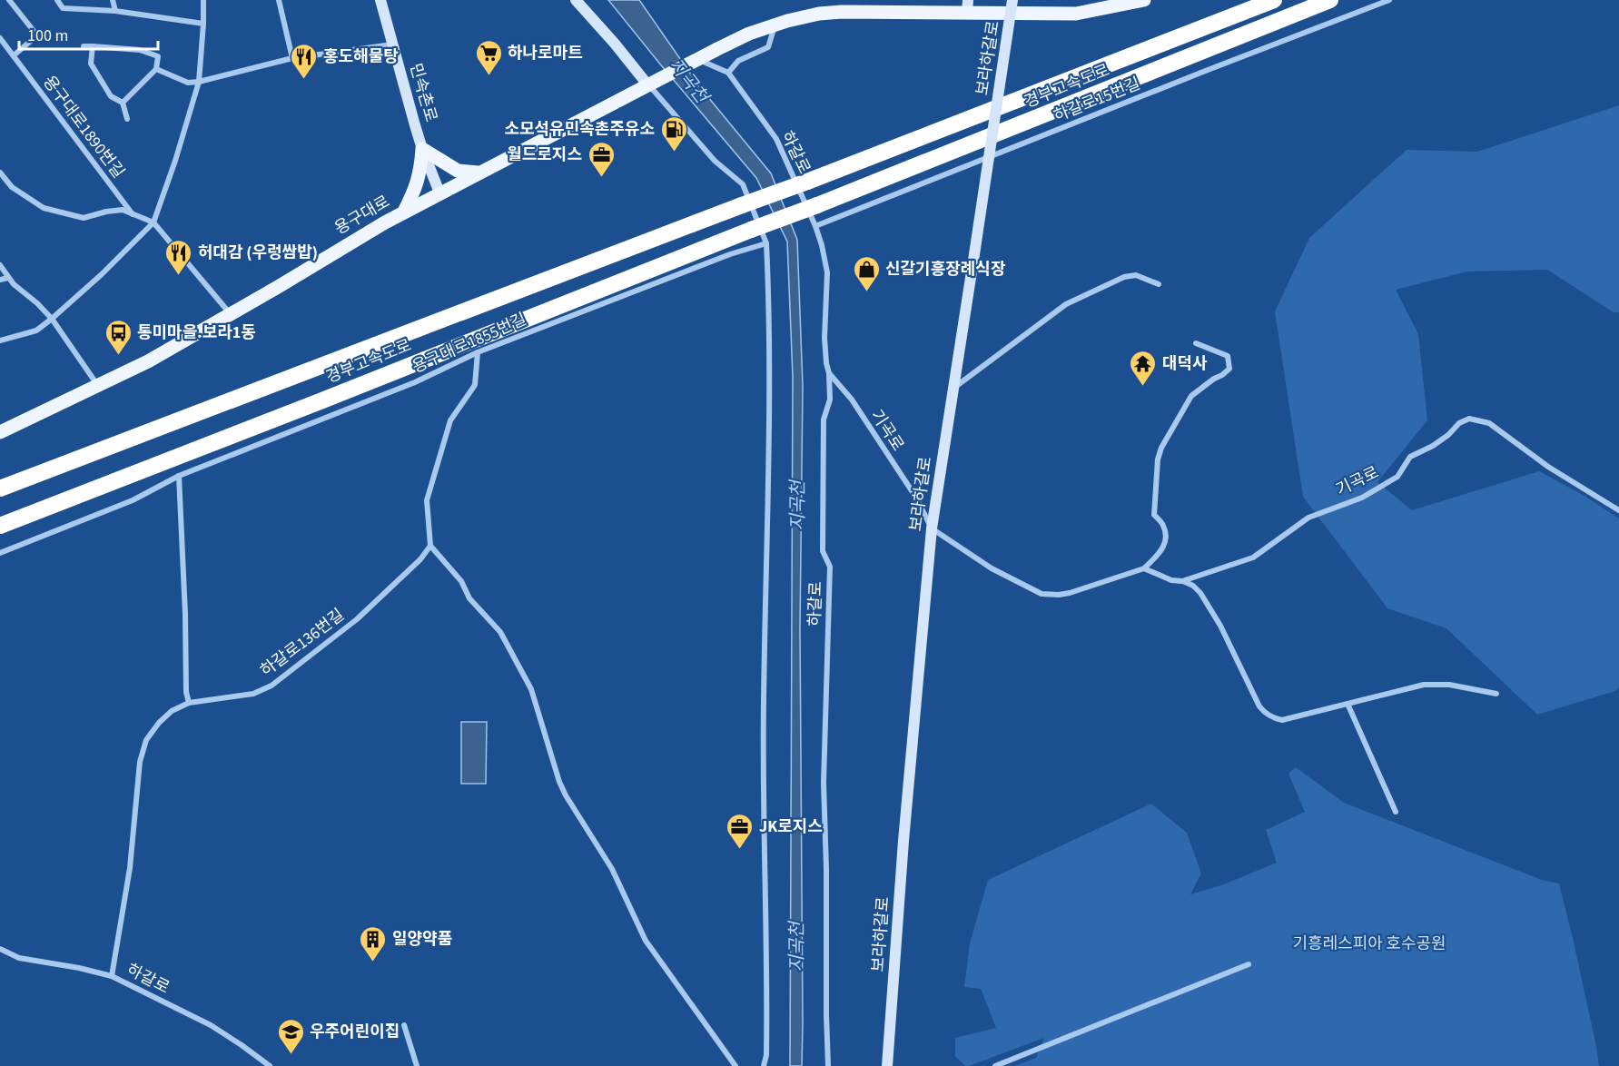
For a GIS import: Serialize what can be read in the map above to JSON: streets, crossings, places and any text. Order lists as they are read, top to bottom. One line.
{"streets":{"highway":["경부고속도로"],"main road":["보라하갈로","민속촌로","용구대로"],"street":["하갈로15번길","용구대로1890번길","하갈로","용구대로1855번길","기곡로","하갈로136번길"]},"crossings":[["보라하갈로","기곡로"],["민속촌로","용구대로"],["하갈로15번길","하갈로"],["하갈로","기곡로"],["하갈로","하갈로136번길"]],"water":["지곡천"],"parks":["기흥레스피아 호수공원"],"places":{"supermarket":["하나로마트"],"restaurant":["홍도해물탕","허대감 (우렁쌈밥)"],"fuel station":["소모석유민속촌주유소"],"office":["월드로지스","JK로지스"],"shop":["신갈기흥장례식장"],"bus stop":["통미마을.보라1동"],"temple":["대덕사"],"building":["일양약품"],"school or university":["우주어린이집"]},"scale_bar":"100 m"}
